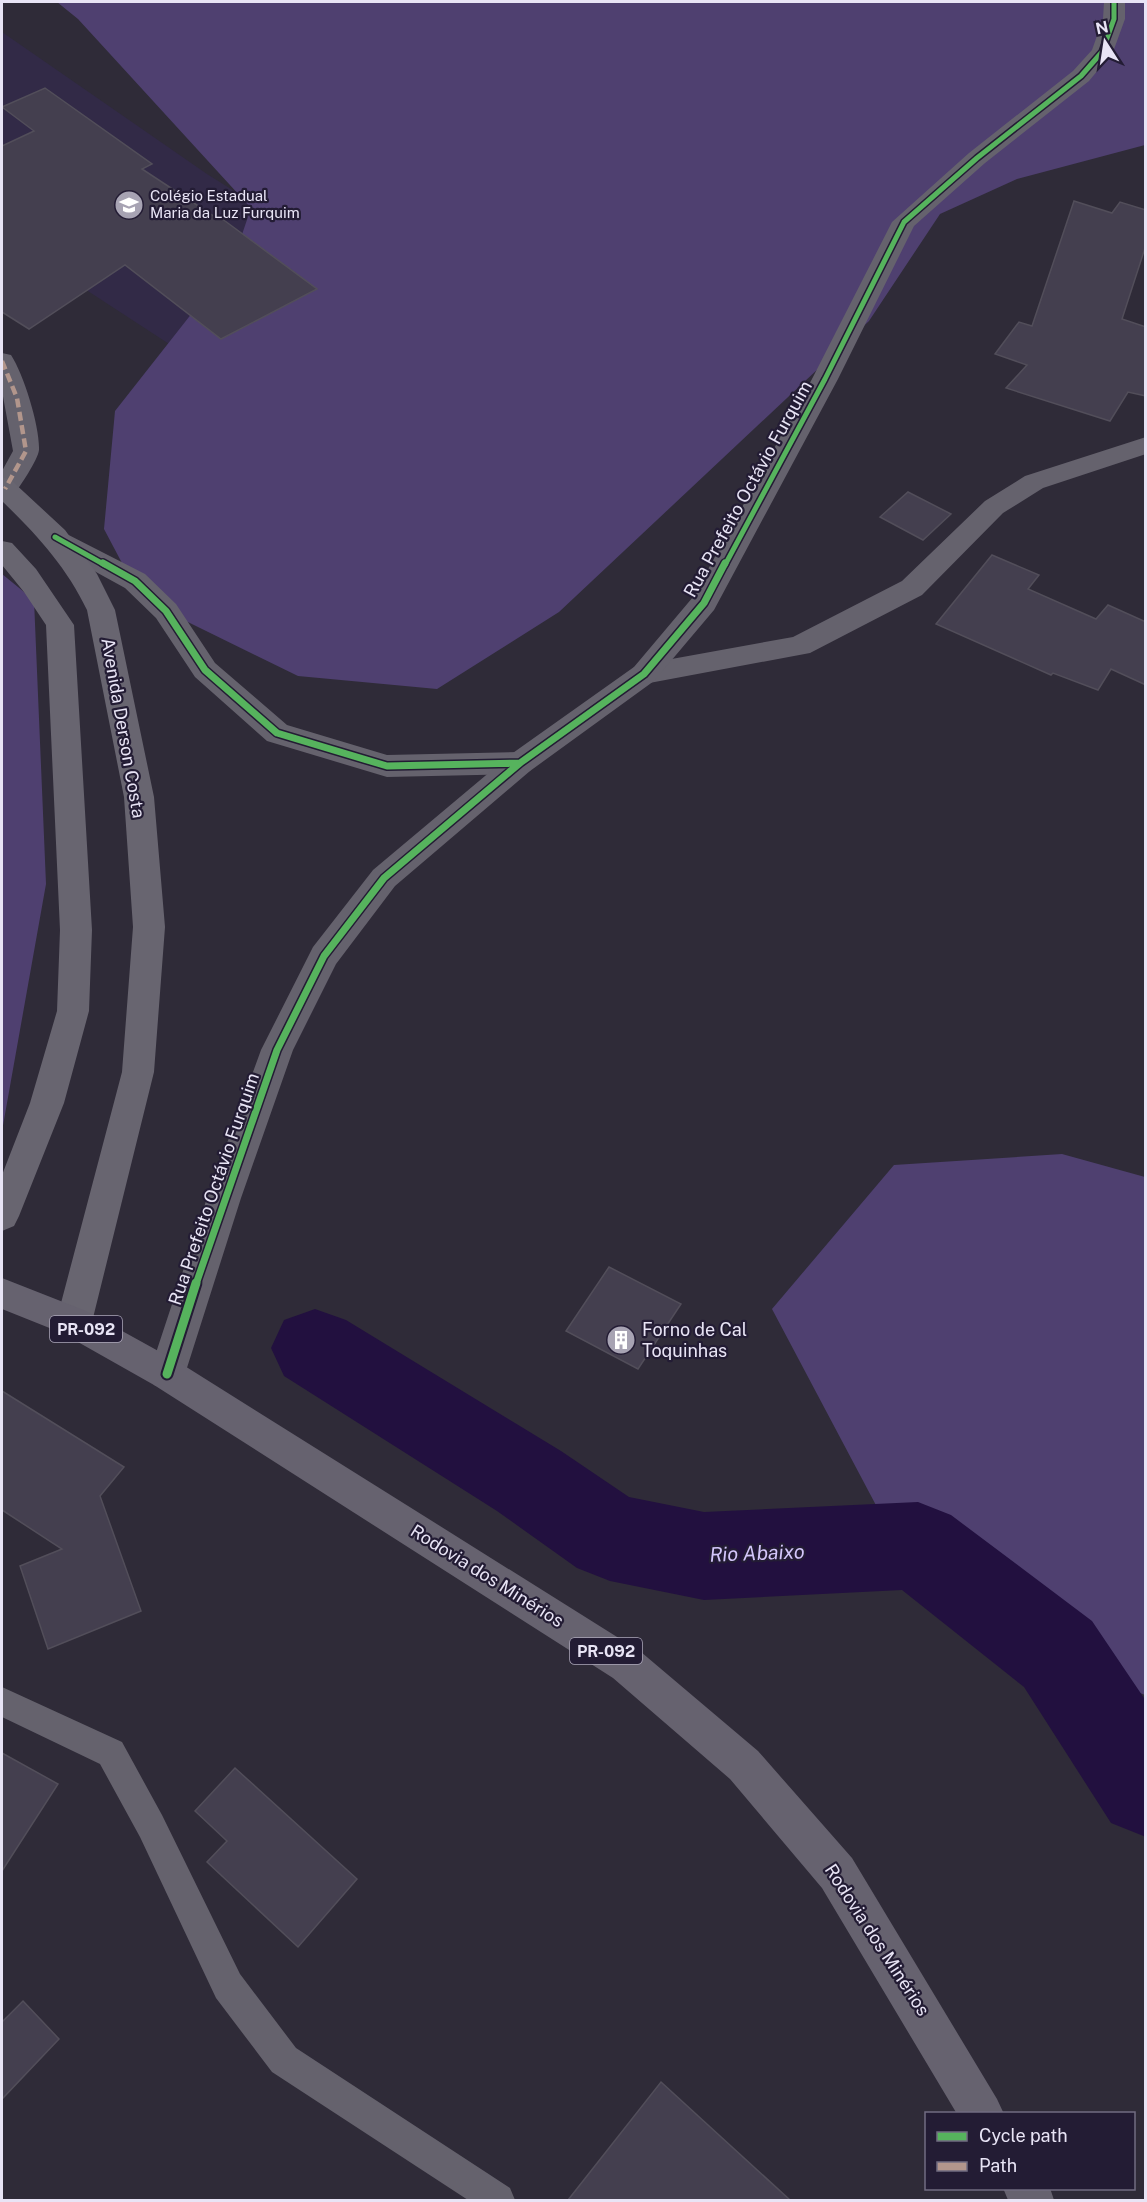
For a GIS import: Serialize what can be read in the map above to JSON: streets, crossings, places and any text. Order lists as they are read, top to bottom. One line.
{"streets":{"main road":["Avenida Derson Costa","PR-092","Rodovia dos Minérios"],"street":["Rua Prefeito Octávio Furquim"]},"crossings":[["Rua Prefeito Octávio Furquim","Rodovia dos Minérios"],["Avenida Derson Costa","Rodovia dos Minérios"]],"water":["Rio Abaixo"],"places":{"school or university":["Colégio Estadual Maria da Luz Furquim"],"building":["Forno de Cal Toquinhas"]},"legend":["Cycle path","Path"],"north":"top"}
